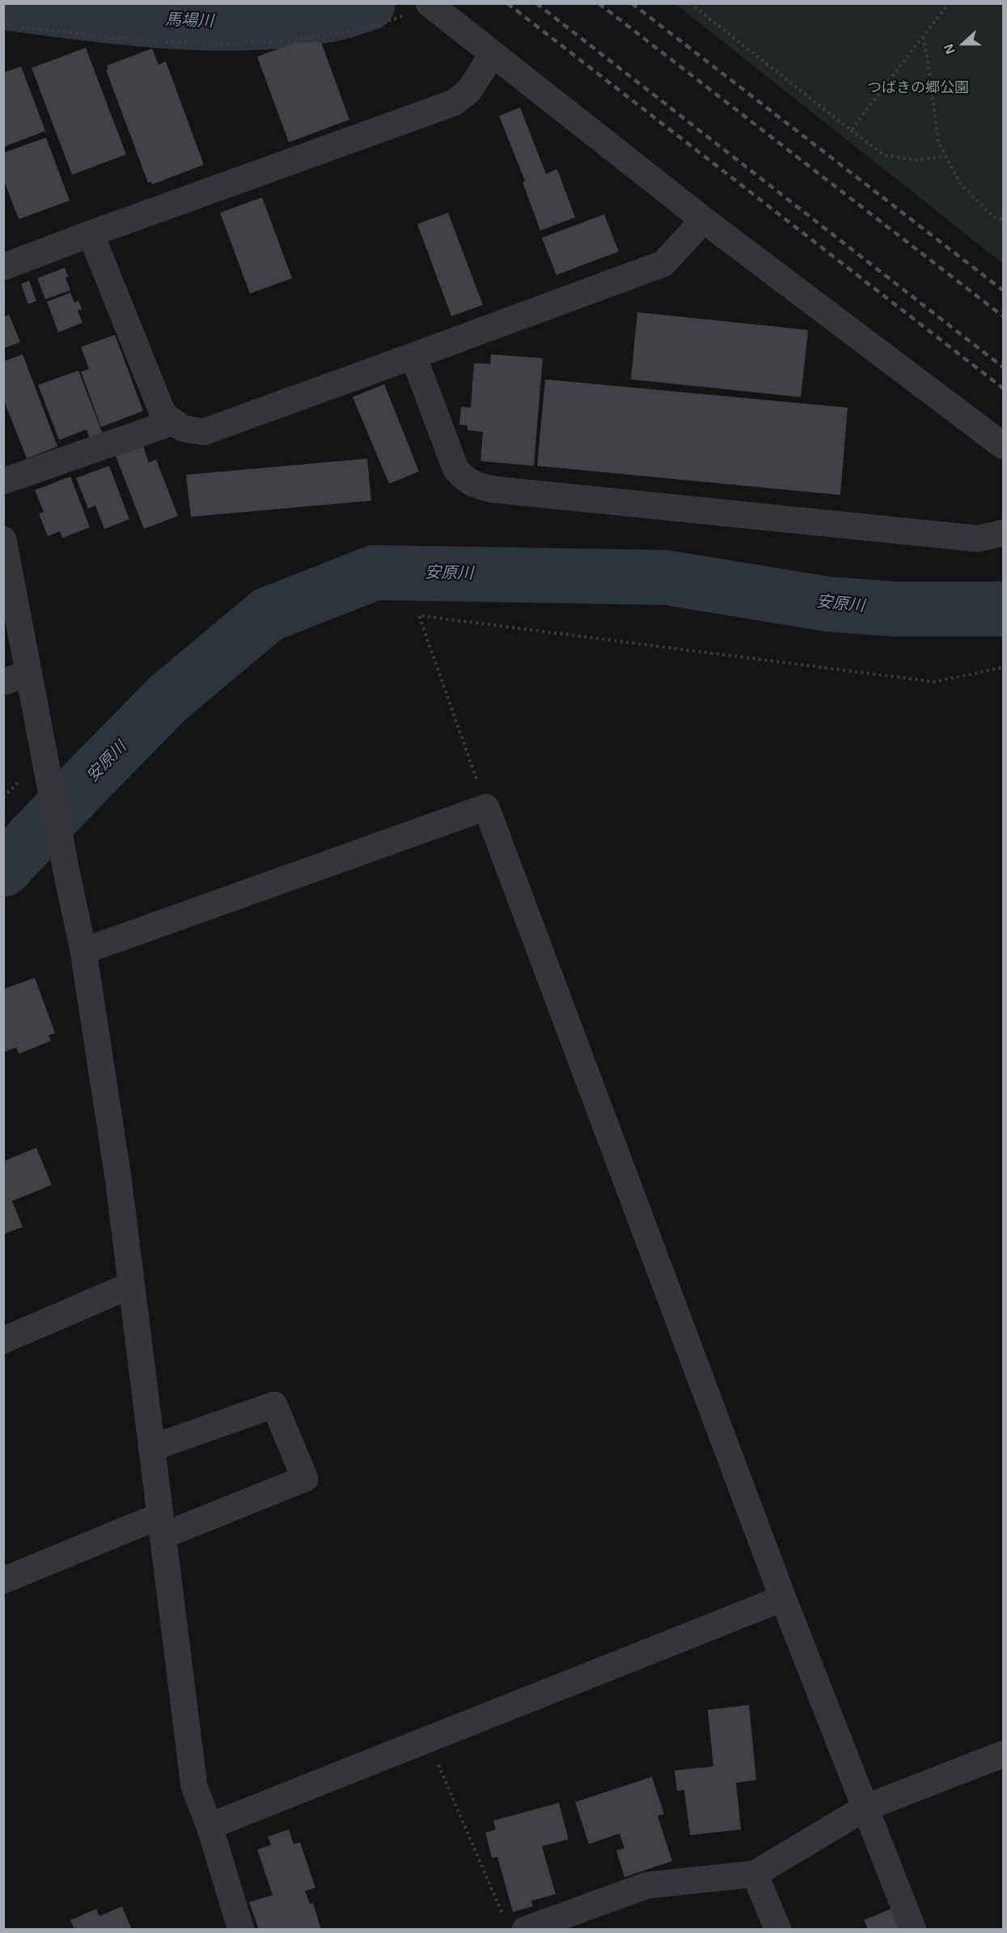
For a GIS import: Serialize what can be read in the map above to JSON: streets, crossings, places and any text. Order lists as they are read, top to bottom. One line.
{"water":["馬場川","安原川"],"parks":["つばきの郷公園"],"north":"left"}
